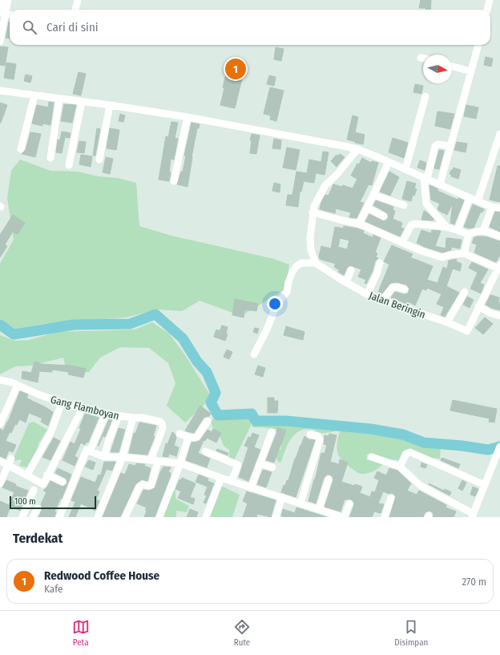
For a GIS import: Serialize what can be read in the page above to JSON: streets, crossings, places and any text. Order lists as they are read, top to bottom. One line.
{"streets":{"street":["Jalan Beringin","Gang Flamboyan"]},"scale_bar":"100 m","north":"right","page":{"search":"Cari di sini","pins":"1","scale":"100 m","heading":"Terdekat","list":[{"mark":"1","name":"Redwood Coffee House","note":"Kafe","value":"270 m"}],"nav":["Peta","Rute","Disimpan"]}}
